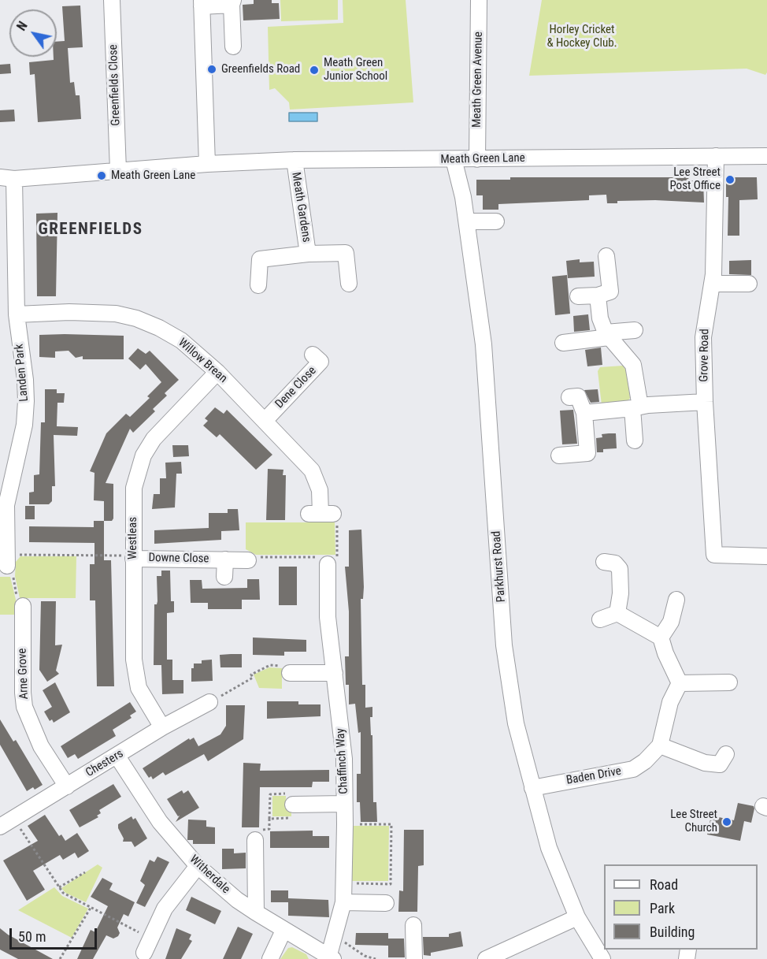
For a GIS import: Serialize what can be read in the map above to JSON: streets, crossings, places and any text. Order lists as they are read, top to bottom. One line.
{"streets":{"street":["Meath Green Avenue","Greenfields Close","Meath Green Lane","Meath Gardens","Grove Road","Willow Brean","Landen Park","Dene Close","Westleas","Downe Close","Parkhurst Road","Arne Grove","Chaffinch Way","Chesters","Baden Drive","Witherdale"]},"crossings":[["Meath Green Avenue","Meath Green Lane"],["Greenfields Close","Meath Green Lane"],["Meath Green Lane","Meath Gardens"],["Meath Green Lane","Grove Road"],["Meath Green Lane","Landen Park"],["Meath Green Lane","Parkhurst Road"],["Willow Brean","Landen Park"],["Willow Brean","Dene Close"],["Willow Brean","Westleas"],["Westleas","Downe Close"],["Westleas","Chesters"],["Parkhurst Road","Baden Drive"],["Arne Grove","Chesters"],["Chaffinch Way","Witherdale"],["Chesters","Witherdale"]],"districts":["GREENFIELDS"],"parks":["Horley Cricket & Hockey Club."],"places":["Greenfields Road","Meath Green Junior School","Meath Green Lane","Lee Street Post Office","Lee Street Church"],"legend":["Road","Park","Building"],"scale_bar":"50 m","north":"top left"}
